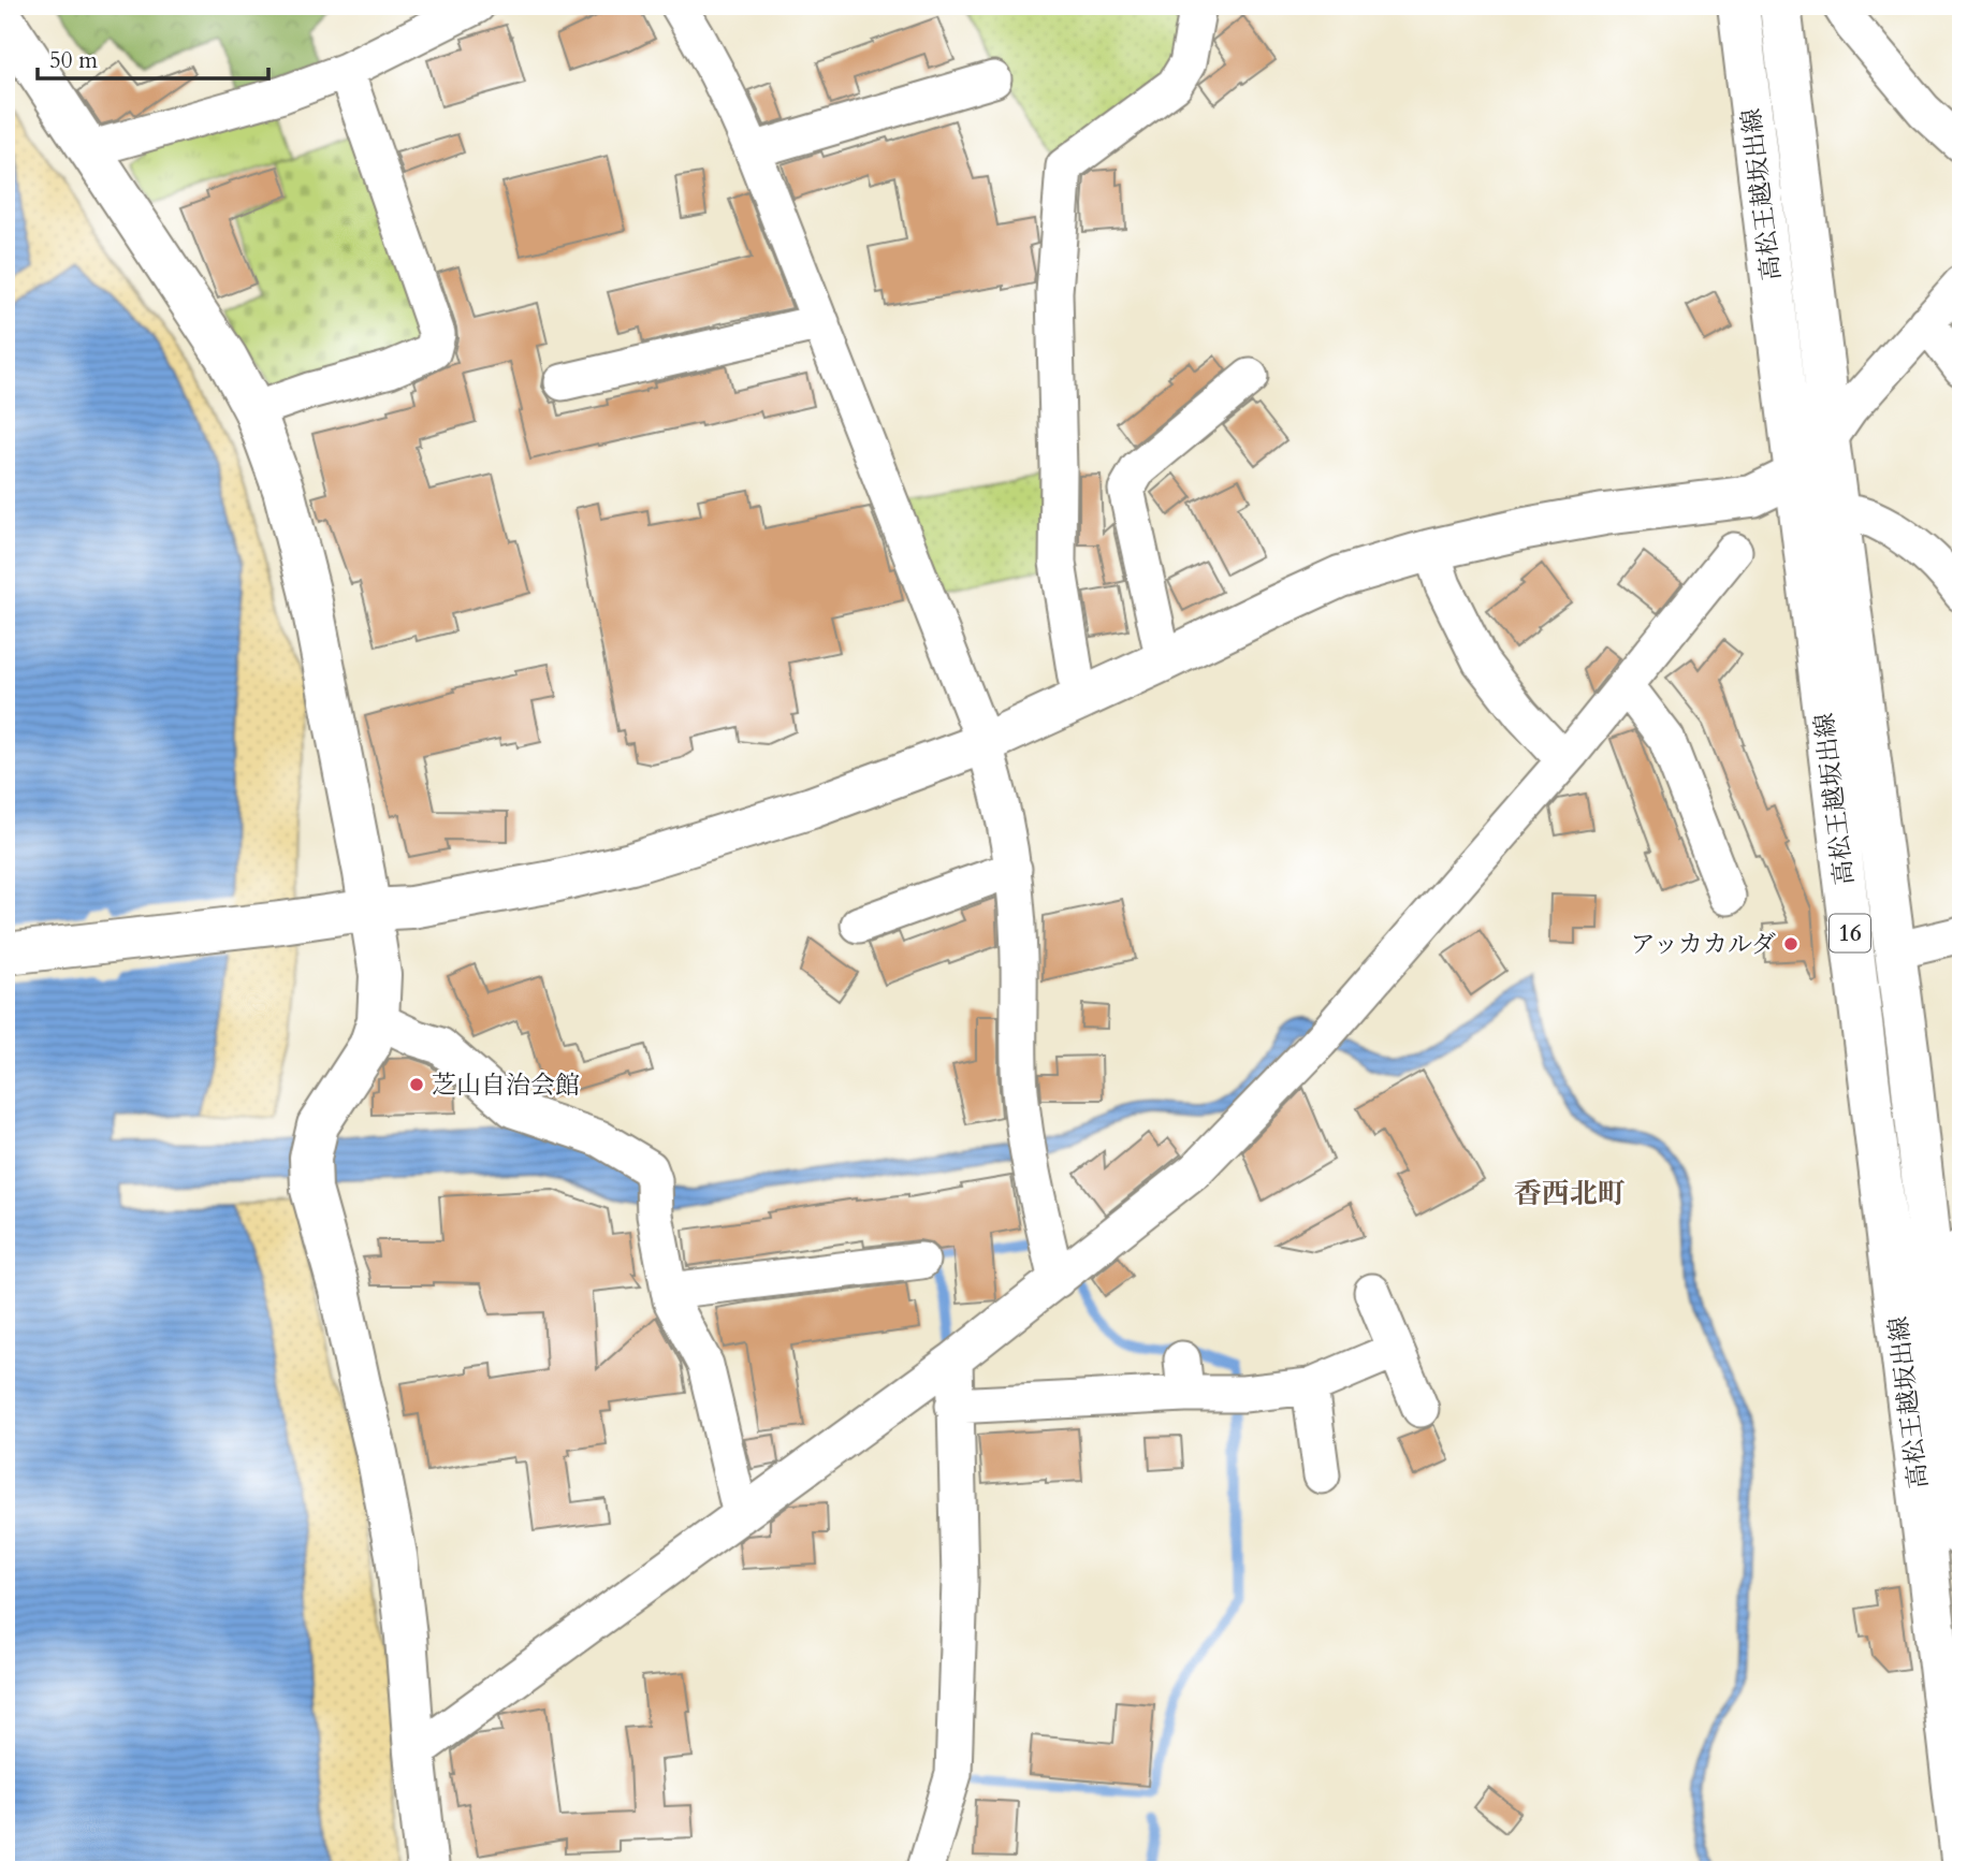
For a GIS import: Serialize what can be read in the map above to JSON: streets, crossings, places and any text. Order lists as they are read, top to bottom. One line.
{"streets":{"street":["高松王越坂出線","16"]},"districts":["香西北町"],"places":["アッカカルダ","芝山自治会館"],"scale_bar":"50 m"}
